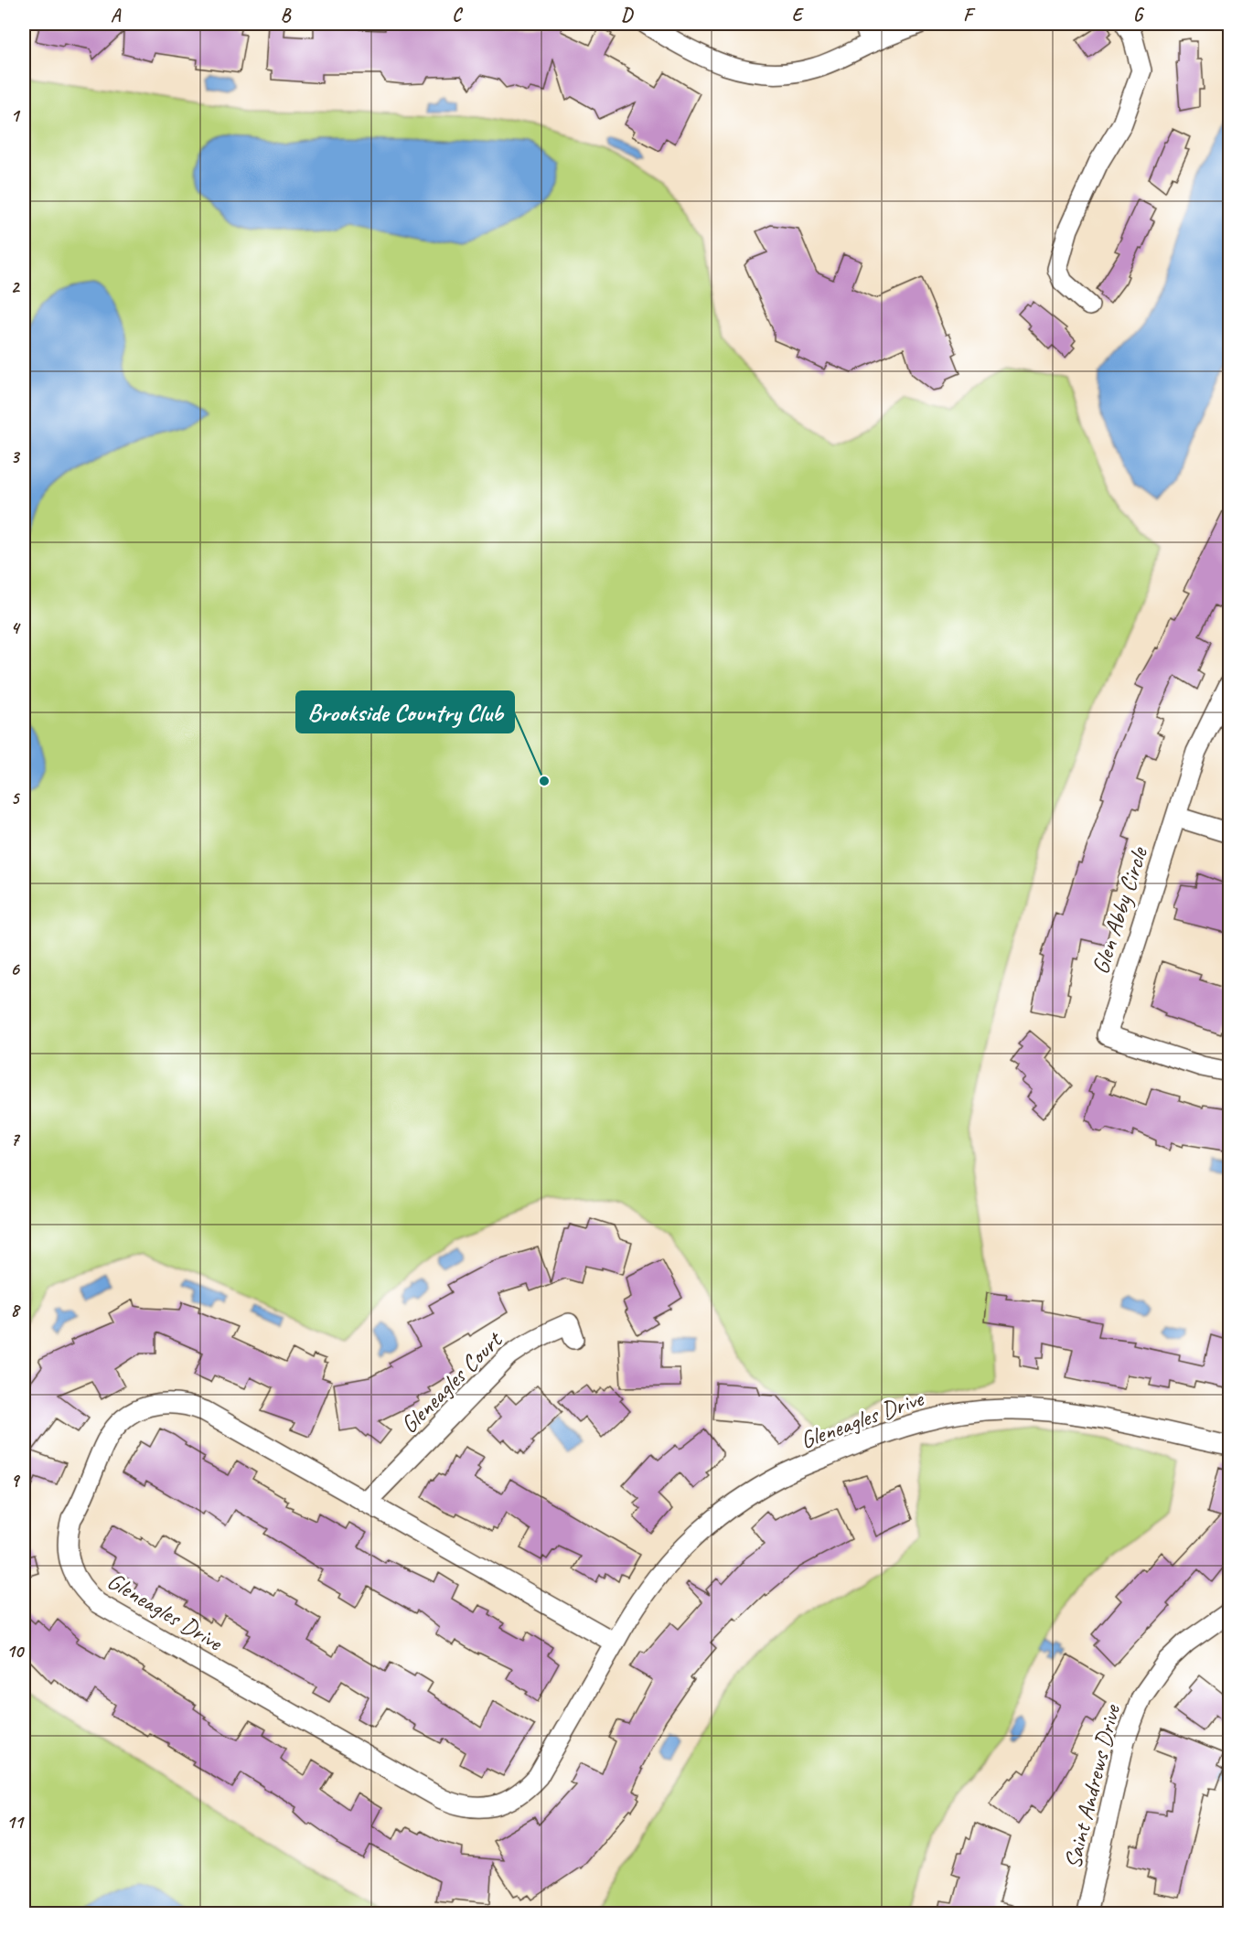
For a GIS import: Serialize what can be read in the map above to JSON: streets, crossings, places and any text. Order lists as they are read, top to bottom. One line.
{"streets":{"street":["Glen Abby Circle","Gleneagles Court","Gleneagles Drive","Saint Andrews Drive"]},"crossings":[["Gleneagles Court","Gleneagles Drive"]],"places":["Brookside Country Club"],"grid":{"columns":["A","B","C","D","E","F","G"],"rows":["1","2","3","4","5","6","7","8","9","10","11"]}}
